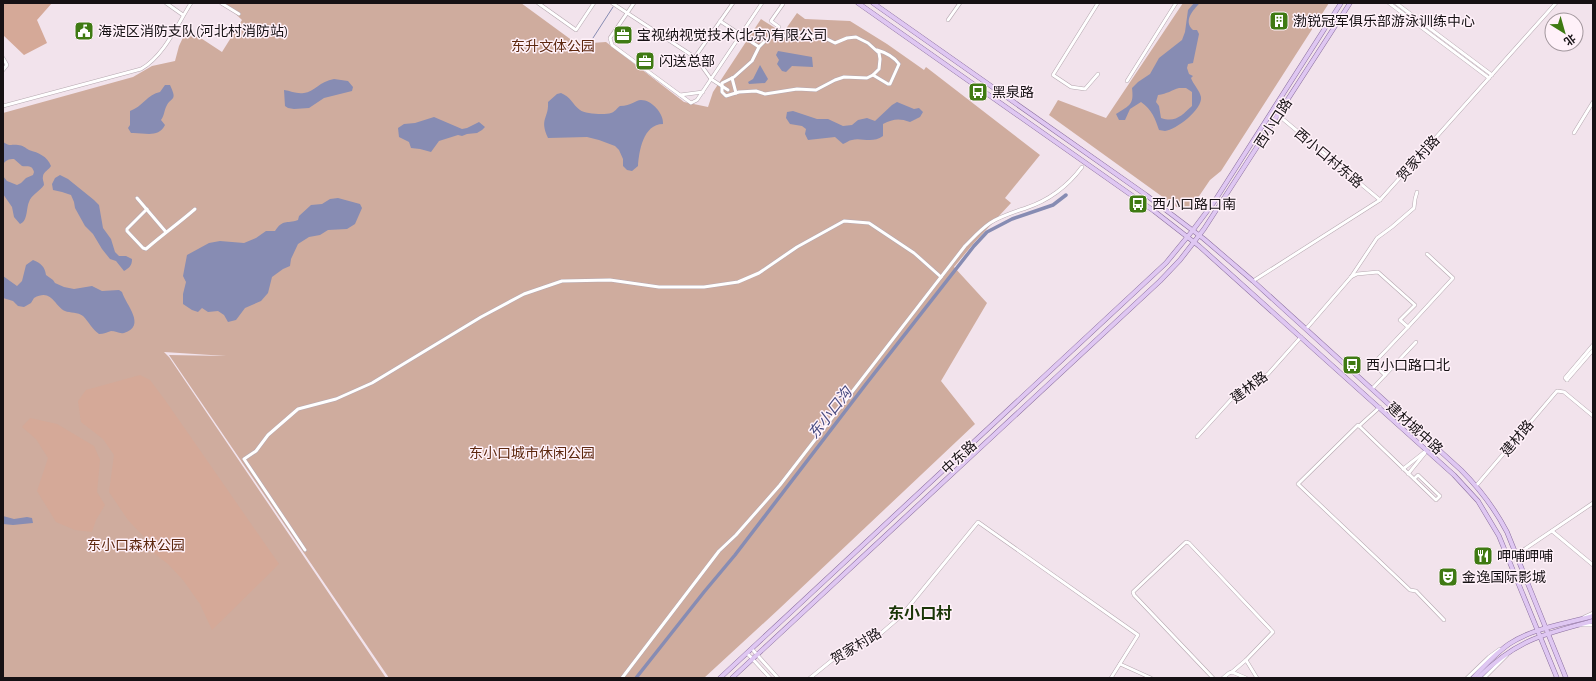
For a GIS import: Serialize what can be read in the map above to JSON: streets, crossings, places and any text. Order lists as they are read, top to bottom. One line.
{"streets":{"main road":["西小口路","建材城中路","中东路"],"street":["西小口村东路","贺家村路","建林路","建材路"]},"crossings":[["西小口路","西小口村东路"],["西小口路","建材城中路"],["西小口路","中东路"],["西小口村东路","贺家村路"],["贺家村路","建材城中路"],["建林路","建材城中路"],["建材城中路","建材路"],["建材城中路","中东路"]],"districts":["东小口村"],"water":["东小口沟"],"parks":["东升文体公园","东小口城市休闲公园","东小口森林公园"],"places":{"building":["渤锐冠军俱乐部游泳训练中心"],"public building":["海淀区消防支队(河北村消防站)"],"office":["宝视纳视觉技术(北京)有限公司","闪送总部"],"bus stop":["黑泉路","西小口路口南","西小口路口北"],"restaurant":["呷哺呷哺"],"theatre":["金逸国际影城"]},"north":"bottom right"}
